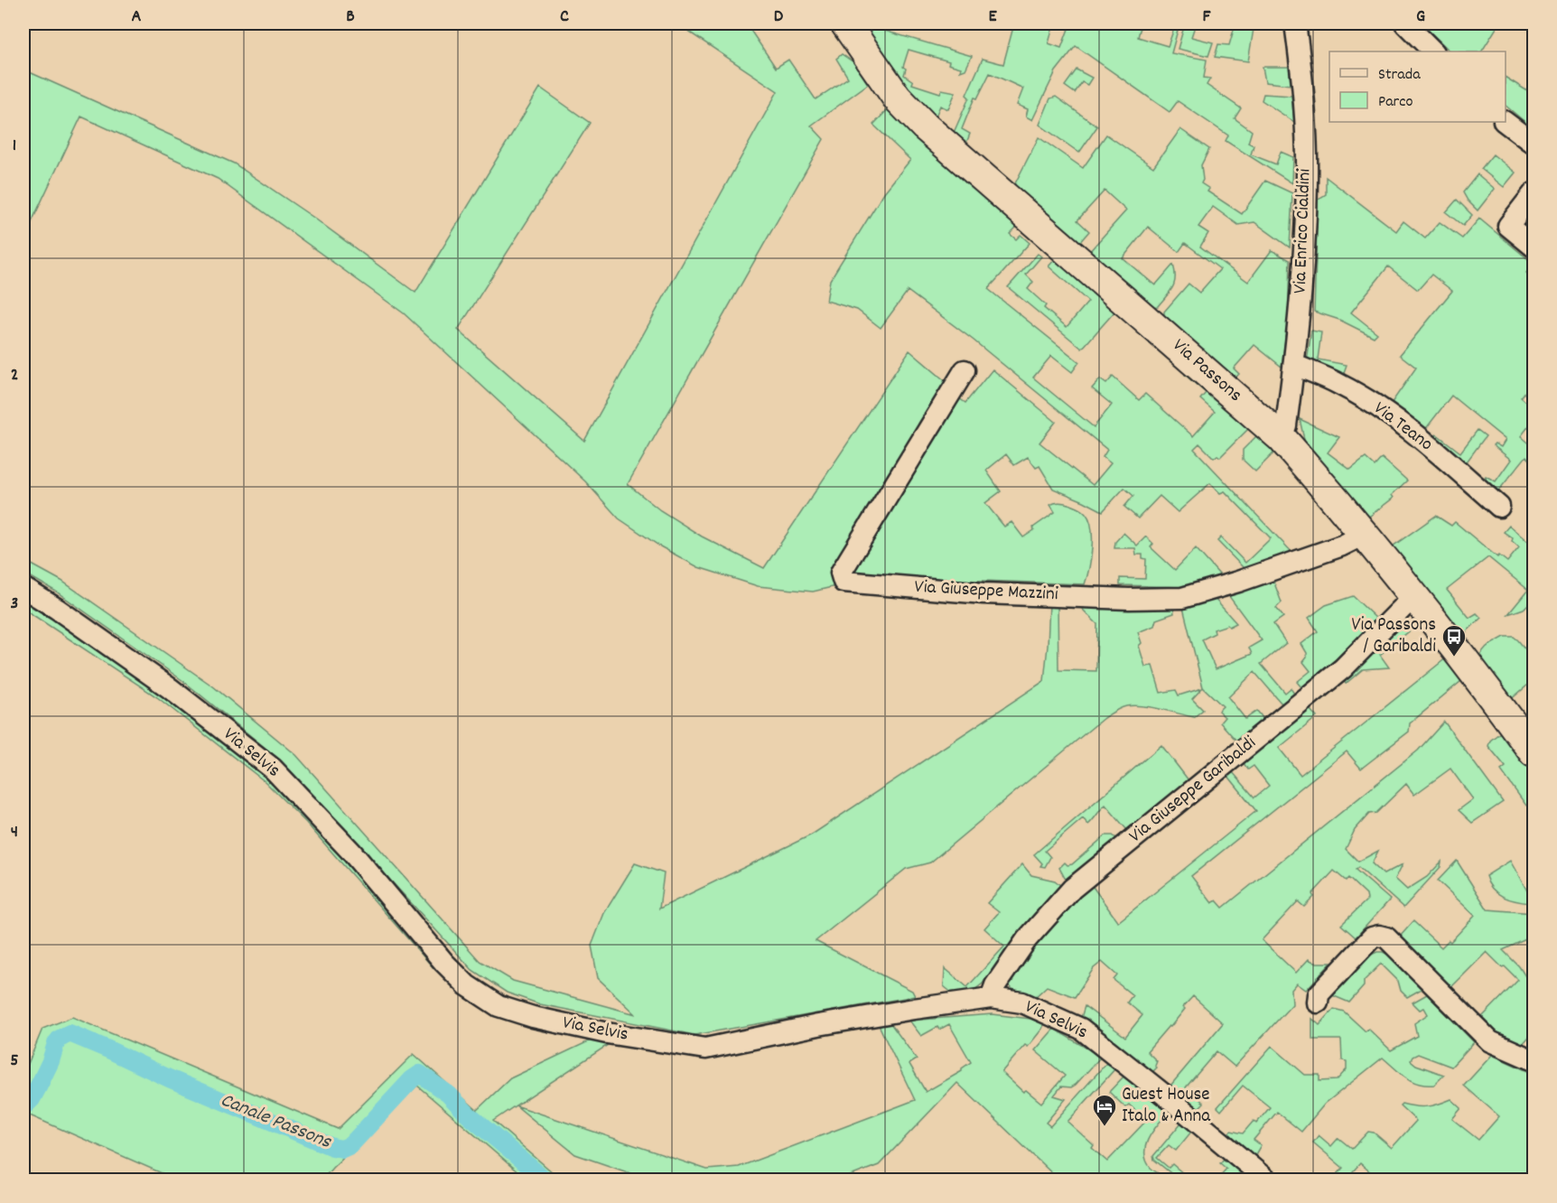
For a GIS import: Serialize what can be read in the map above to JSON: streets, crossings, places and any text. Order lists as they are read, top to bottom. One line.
{"streets":{"street":["Via Enrico Cialdini","Via Passons","Via Teano","Via Giuseppe Mazzini","Via Selvis","Via Giuseppe Garibaldi"]},"crossings":[["Via Enrico Cialdini","Via Passons"],["Via Enrico Cialdini","Via Teano"],["Via Passons","Via Giuseppe Mazzini"],["Via Passons","Via Giuseppe Garibaldi"],["Via Selvis","Via Giuseppe Garibaldi"]],"water":["Canale Passons"],"places":{"bus stop":["Via Passons / Garibaldi"],"hotel":["Guest House Italo & Anna"]},"legend":["Strada","Parco"],"grid":{"columns":["A","B","C","D","E","F","G"],"rows":["1","2","3","4","5"]}}
